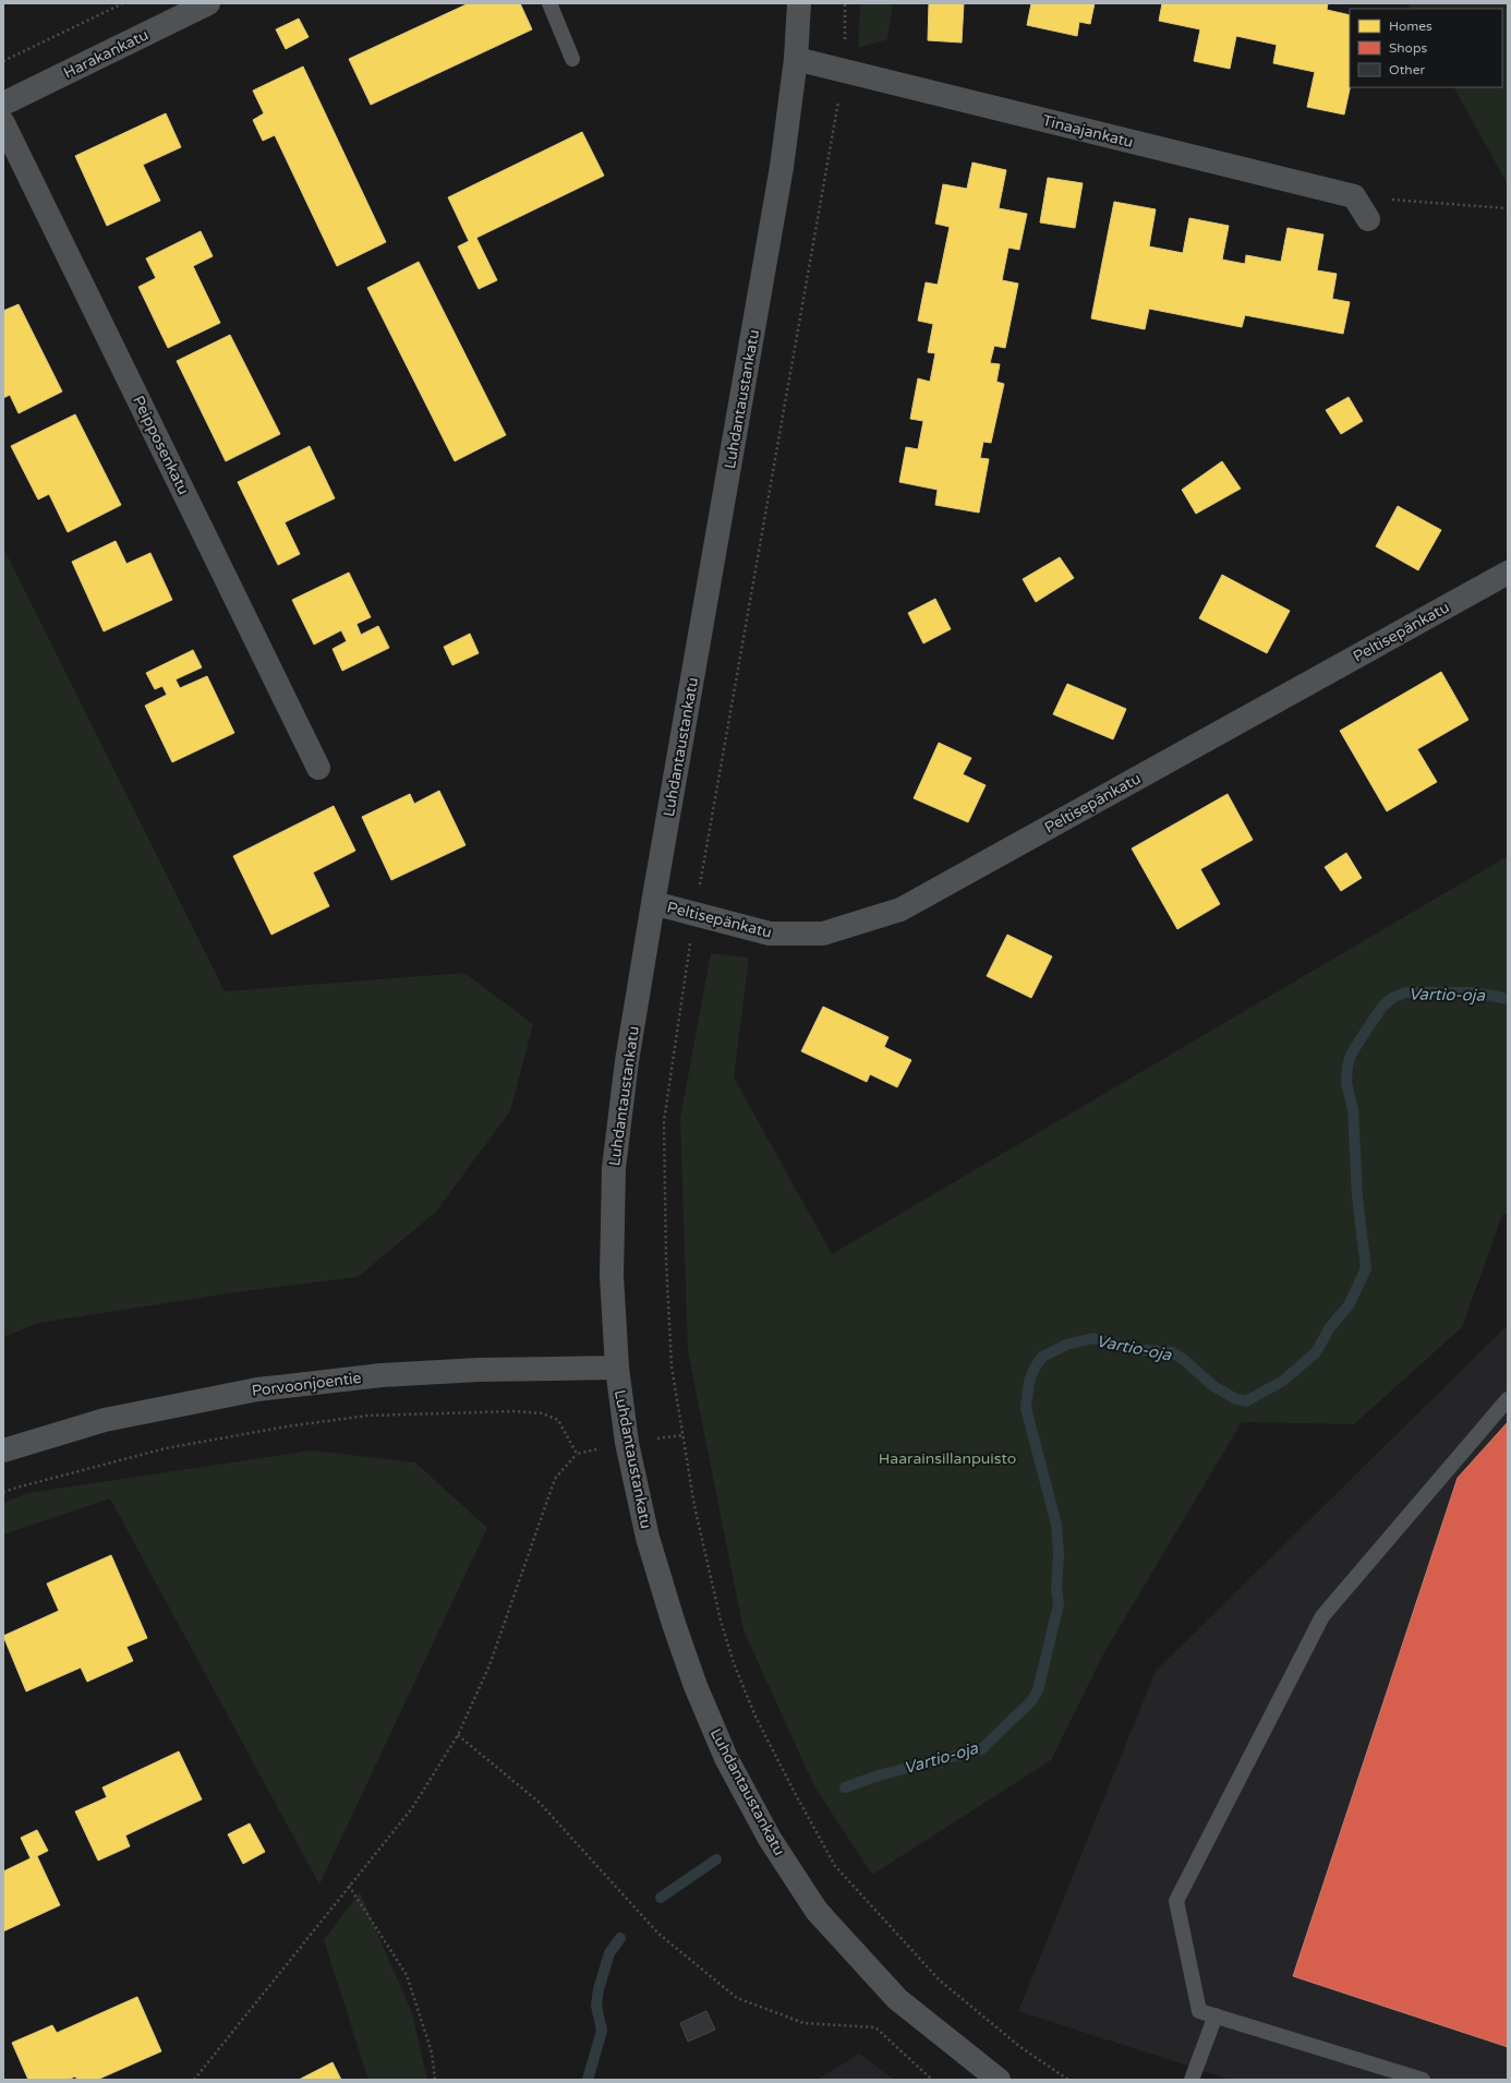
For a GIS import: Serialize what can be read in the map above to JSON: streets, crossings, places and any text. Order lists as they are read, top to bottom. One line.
{"streets":{"street":["Harakankatu","Tinaajankatu","Luhdantaustankatu","Peipposenkatu","Peltisepänkatu","Porvoonjoentie"]},"crossings":[["Tinaajankatu","Luhdantaustankatu"],["Luhdantaustankatu","Peltisepänkatu"],["Luhdantaustankatu","Porvoonjoentie"]],"water":["Vartio-oja"],"parks":["Haarainsillanpuisto"],"legend":["Homes","Shops","Other"]}
